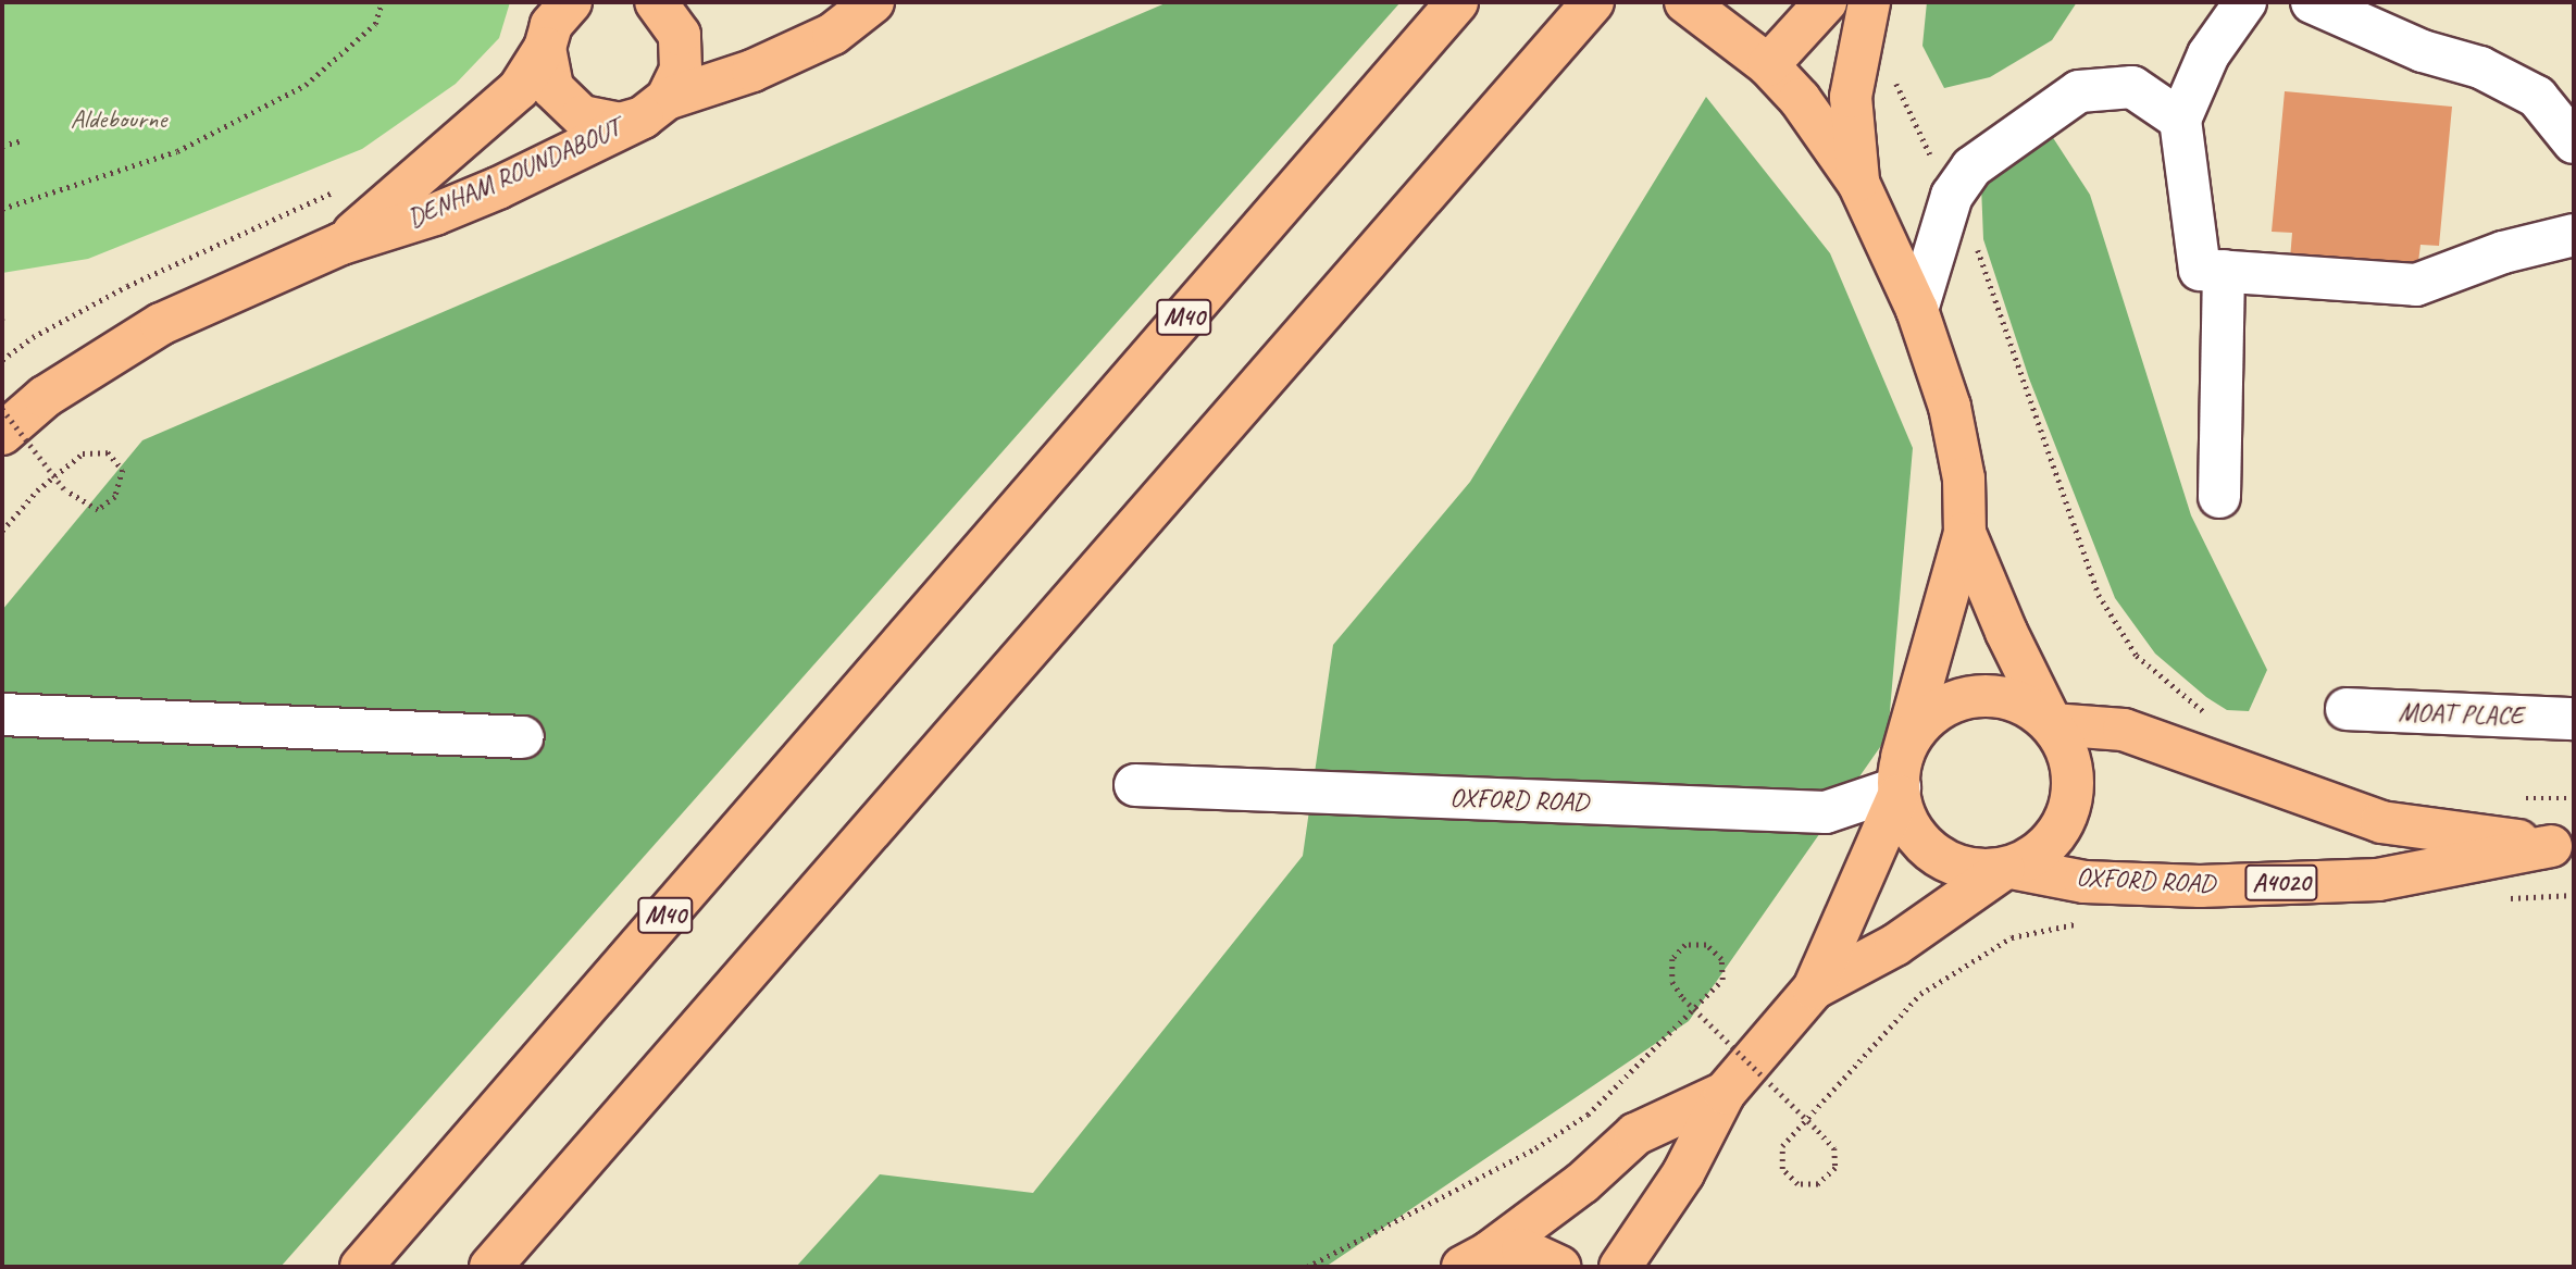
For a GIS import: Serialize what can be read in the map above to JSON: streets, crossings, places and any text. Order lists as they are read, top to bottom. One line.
{"streets":{"main road":["DENHAM ROUNDABOUT","M40","OXFORD ROAD","A4020"],"street":["MOAT PLACE"]},"parks":["Aldebourne"]}
